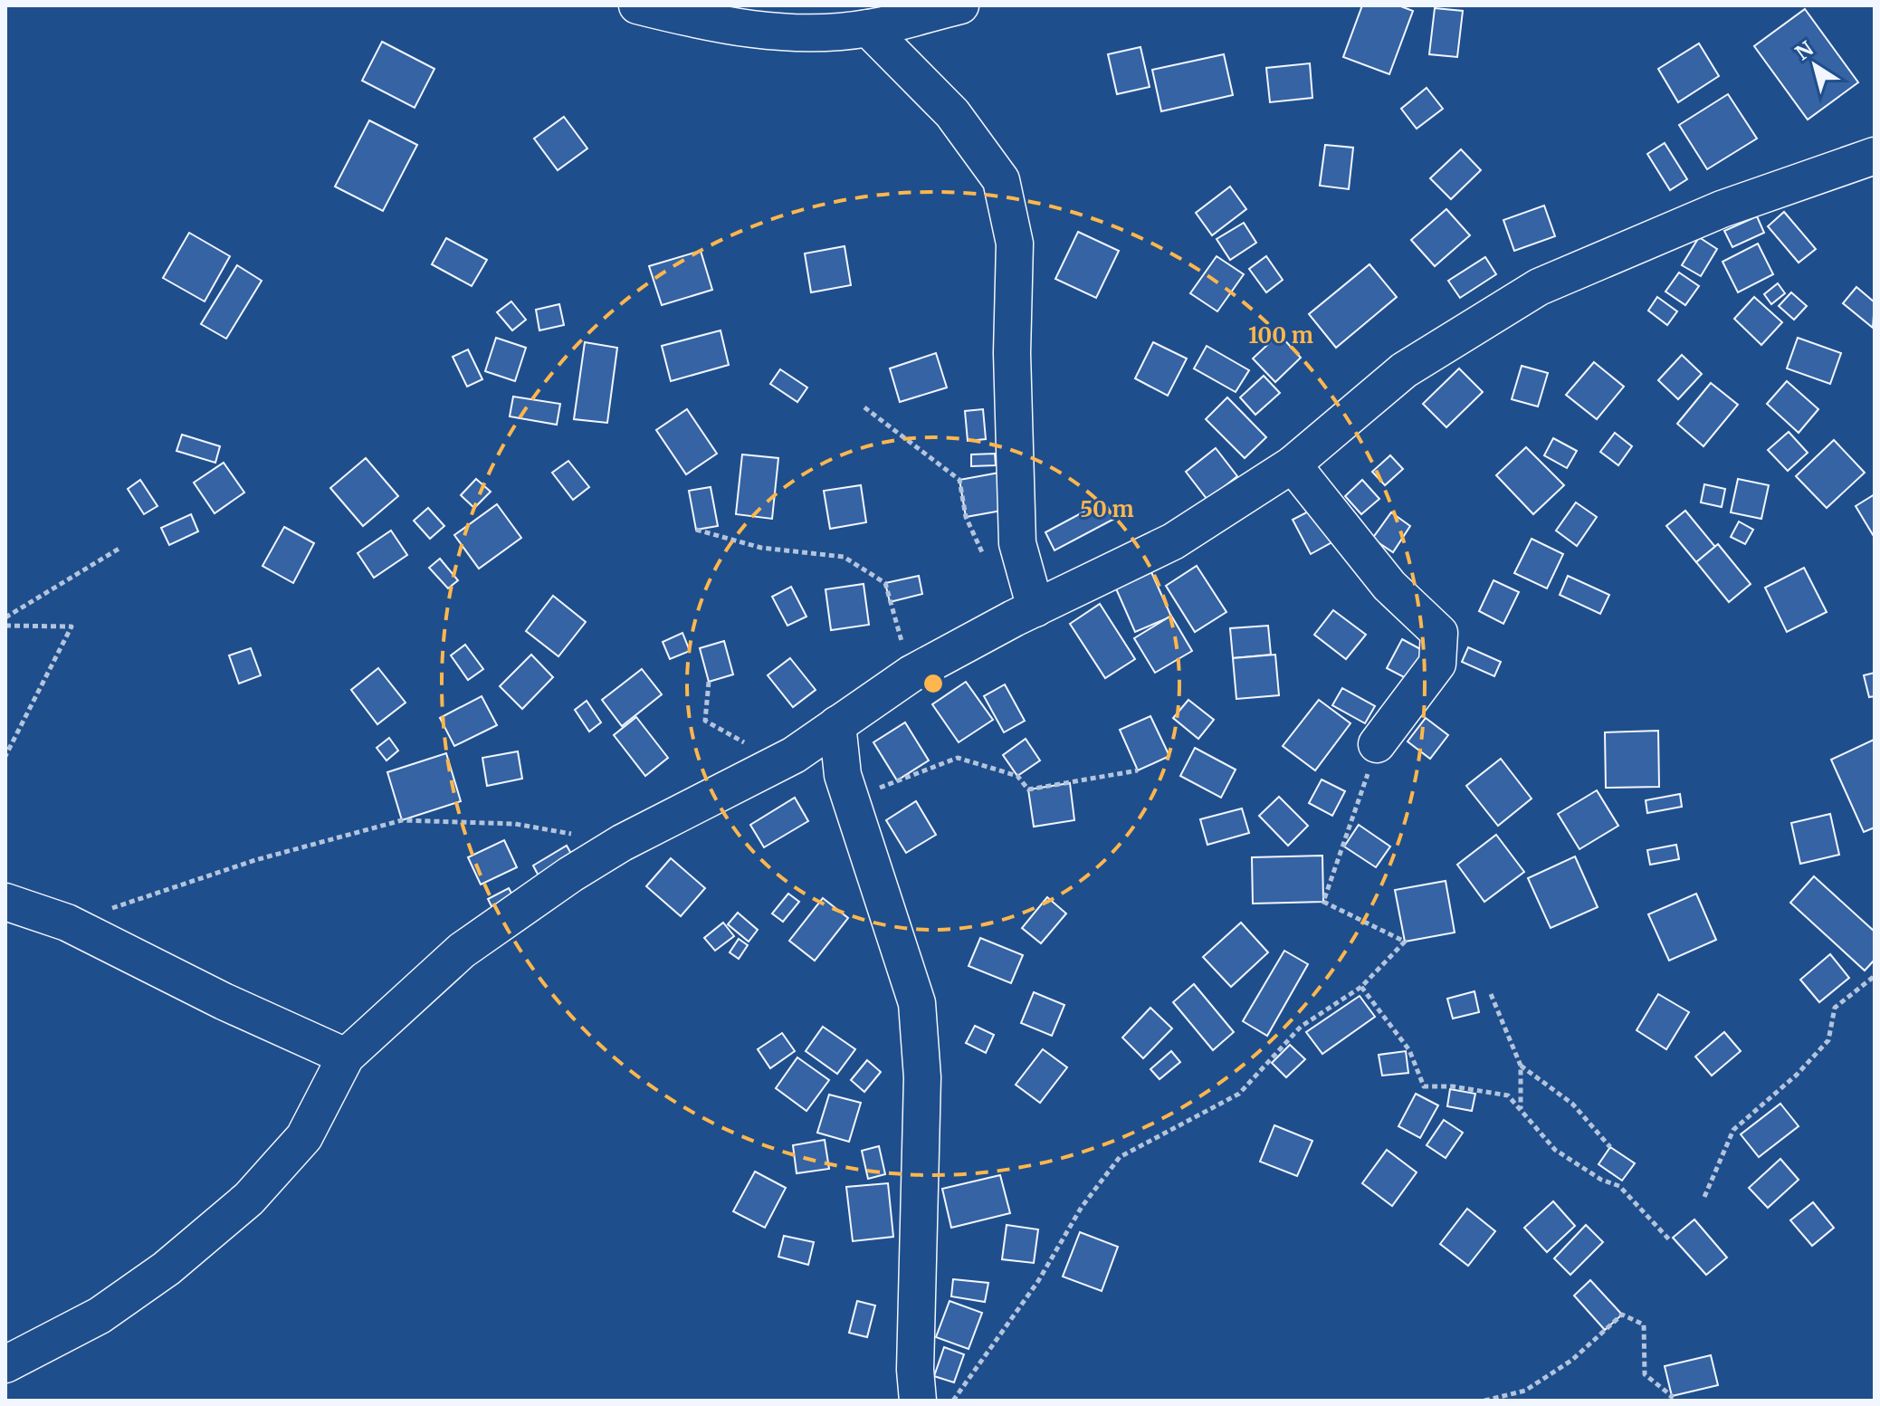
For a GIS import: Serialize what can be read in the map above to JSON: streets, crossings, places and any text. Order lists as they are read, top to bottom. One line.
{"north":"top left","rings":["100 m","50 m"]}
